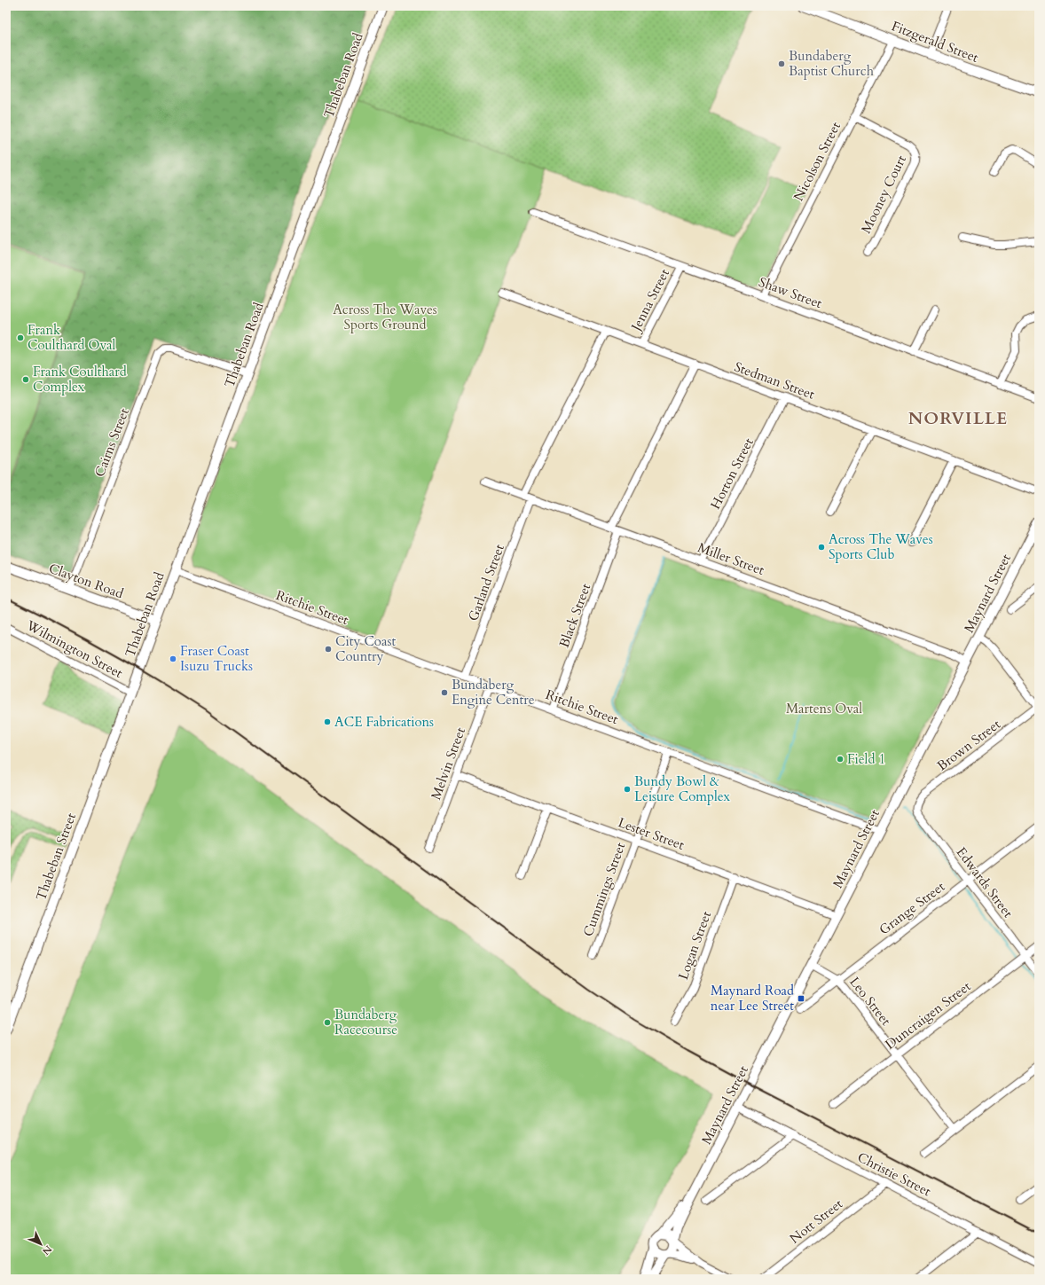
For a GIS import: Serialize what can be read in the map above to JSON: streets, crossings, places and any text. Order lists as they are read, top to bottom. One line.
{"streets":{"street":["Fitzgerald Street","Thabeban Road","Nicolson Street","Mooney Court","Shaw Street","Jenna Street","Stedman Street","Cairns Street","Horton Street","Miller Street","Clayton Road","Garland Street","Maynard Street","Ritchie Street","Black Street","Wilmington Street","Brown Street","Melvin Street","Lester Street","Thabeban Street","Edwards Street","Cummings Street","Grange Street","Logan Street","Leo Street","Duncraigen Street","Christie Street","Nott Street"]},"crossings":[["Fitzgerald Street","Nicolson Street"],["Thabeban Road","Cairns Street"],["Thabeban Road","Clayton Road"],["Thabeban Road","Ritchie Street"],["Thabeban Road","Wilmington Street"],["Thabeban Road","Thabeban Street"],["Nicolson Street","Mooney Court"],["Nicolson Street","Shaw Street"],["Shaw Street","Jenna Street"],["Jenna Street","Stedman Street"],["Stedman Street","Horton Street"],["Cairns Street","Clayton Road"],["Horton Street","Miller Street"],["Miller Street","Garland Street"],["Miller Street","Maynard Street"],["Miller Street","Black Street"],["Garland Street","Ritchie Street"],["Maynard Street","Ritchie Street"],["Maynard Street","Lester Street"],["Maynard Street","Leo Street"],["Maynard Street","Christie Street"],["Ritchie Street","Black Street"],["Ritchie Street","Melvin Street"],["Ritchie Street","Cummings Street"],["Wilmington Street","Thabeban Street"],["Brown Street","Edwards Street"],["Melvin Street","Lester Street"],["Lester Street","Cummings Street"],["Lester Street","Logan Street"],["Edwards Street","Grange Street"],["Edwards Street","Duncraigen Street"],["Grange Street","Leo Street"],["Leo Street","Duncraigen Street"],["Christie Street","Nott Street"]],"districts":["NORVILLE"],"parks":["Across The Waves Sports Ground","Martens Oval"],"places":{"other":["Bundaberg Baptist Church","Frank Coulthard Oval","Frank Coulthard Complex","Across The Waves Sports Club","City Coast Country","Fraser Coast Isuzu Trucks","Bundaberg Engine Centre","ACE Fabrications","Field 1","Bundy Bowl & Leisure Complex","Bundaberg Racecourse"],"transit":["Maynard Road near Lee Street"]},"north":"bottom right"}
